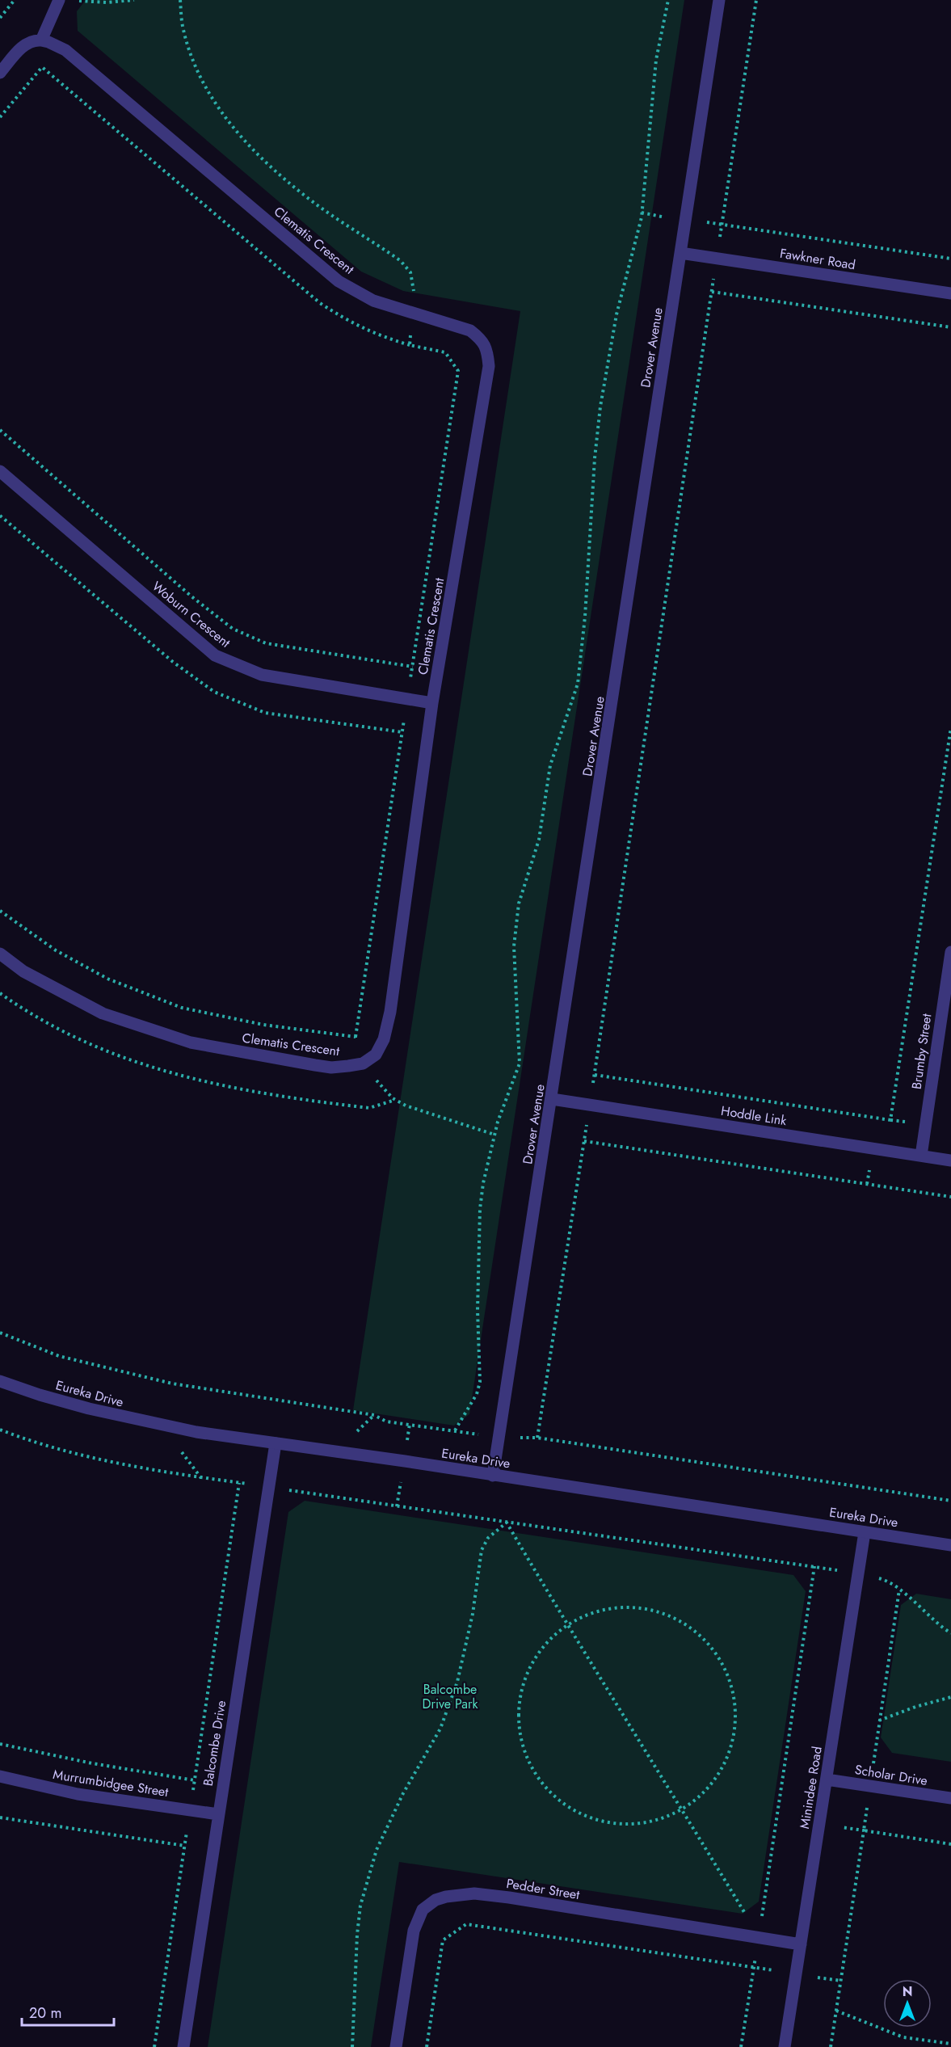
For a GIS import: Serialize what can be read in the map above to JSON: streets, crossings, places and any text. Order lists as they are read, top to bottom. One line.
{"streets":{"street":["Clematis Crescent","Fawkner Road","Drover Avenue","Woburn Crescent","Brumby Street","Hoddle Link","Eureka Drive","Balcombe Drive","Scholar Drive","Murrumbidgee Street","Minindee Road","Pedder Street"]},"crossings":[["Clematis Crescent","Woburn Crescent"],["Fawkner Road","Drover Avenue"],["Drover Avenue","Hoddle Link"],["Drover Avenue","Eureka Drive"],["Brumby Street","Hoddle Link"],["Eureka Drive","Balcombe Drive"],["Eureka Drive","Minindee Road"],["Balcombe Drive","Murrumbidgee Street"],["Scholar Drive","Minindee Road"],["Minindee Road","Pedder Street"]],"parks":["Balcombe Drive Park"],"scale_bar":"20 m","north":"top"}
